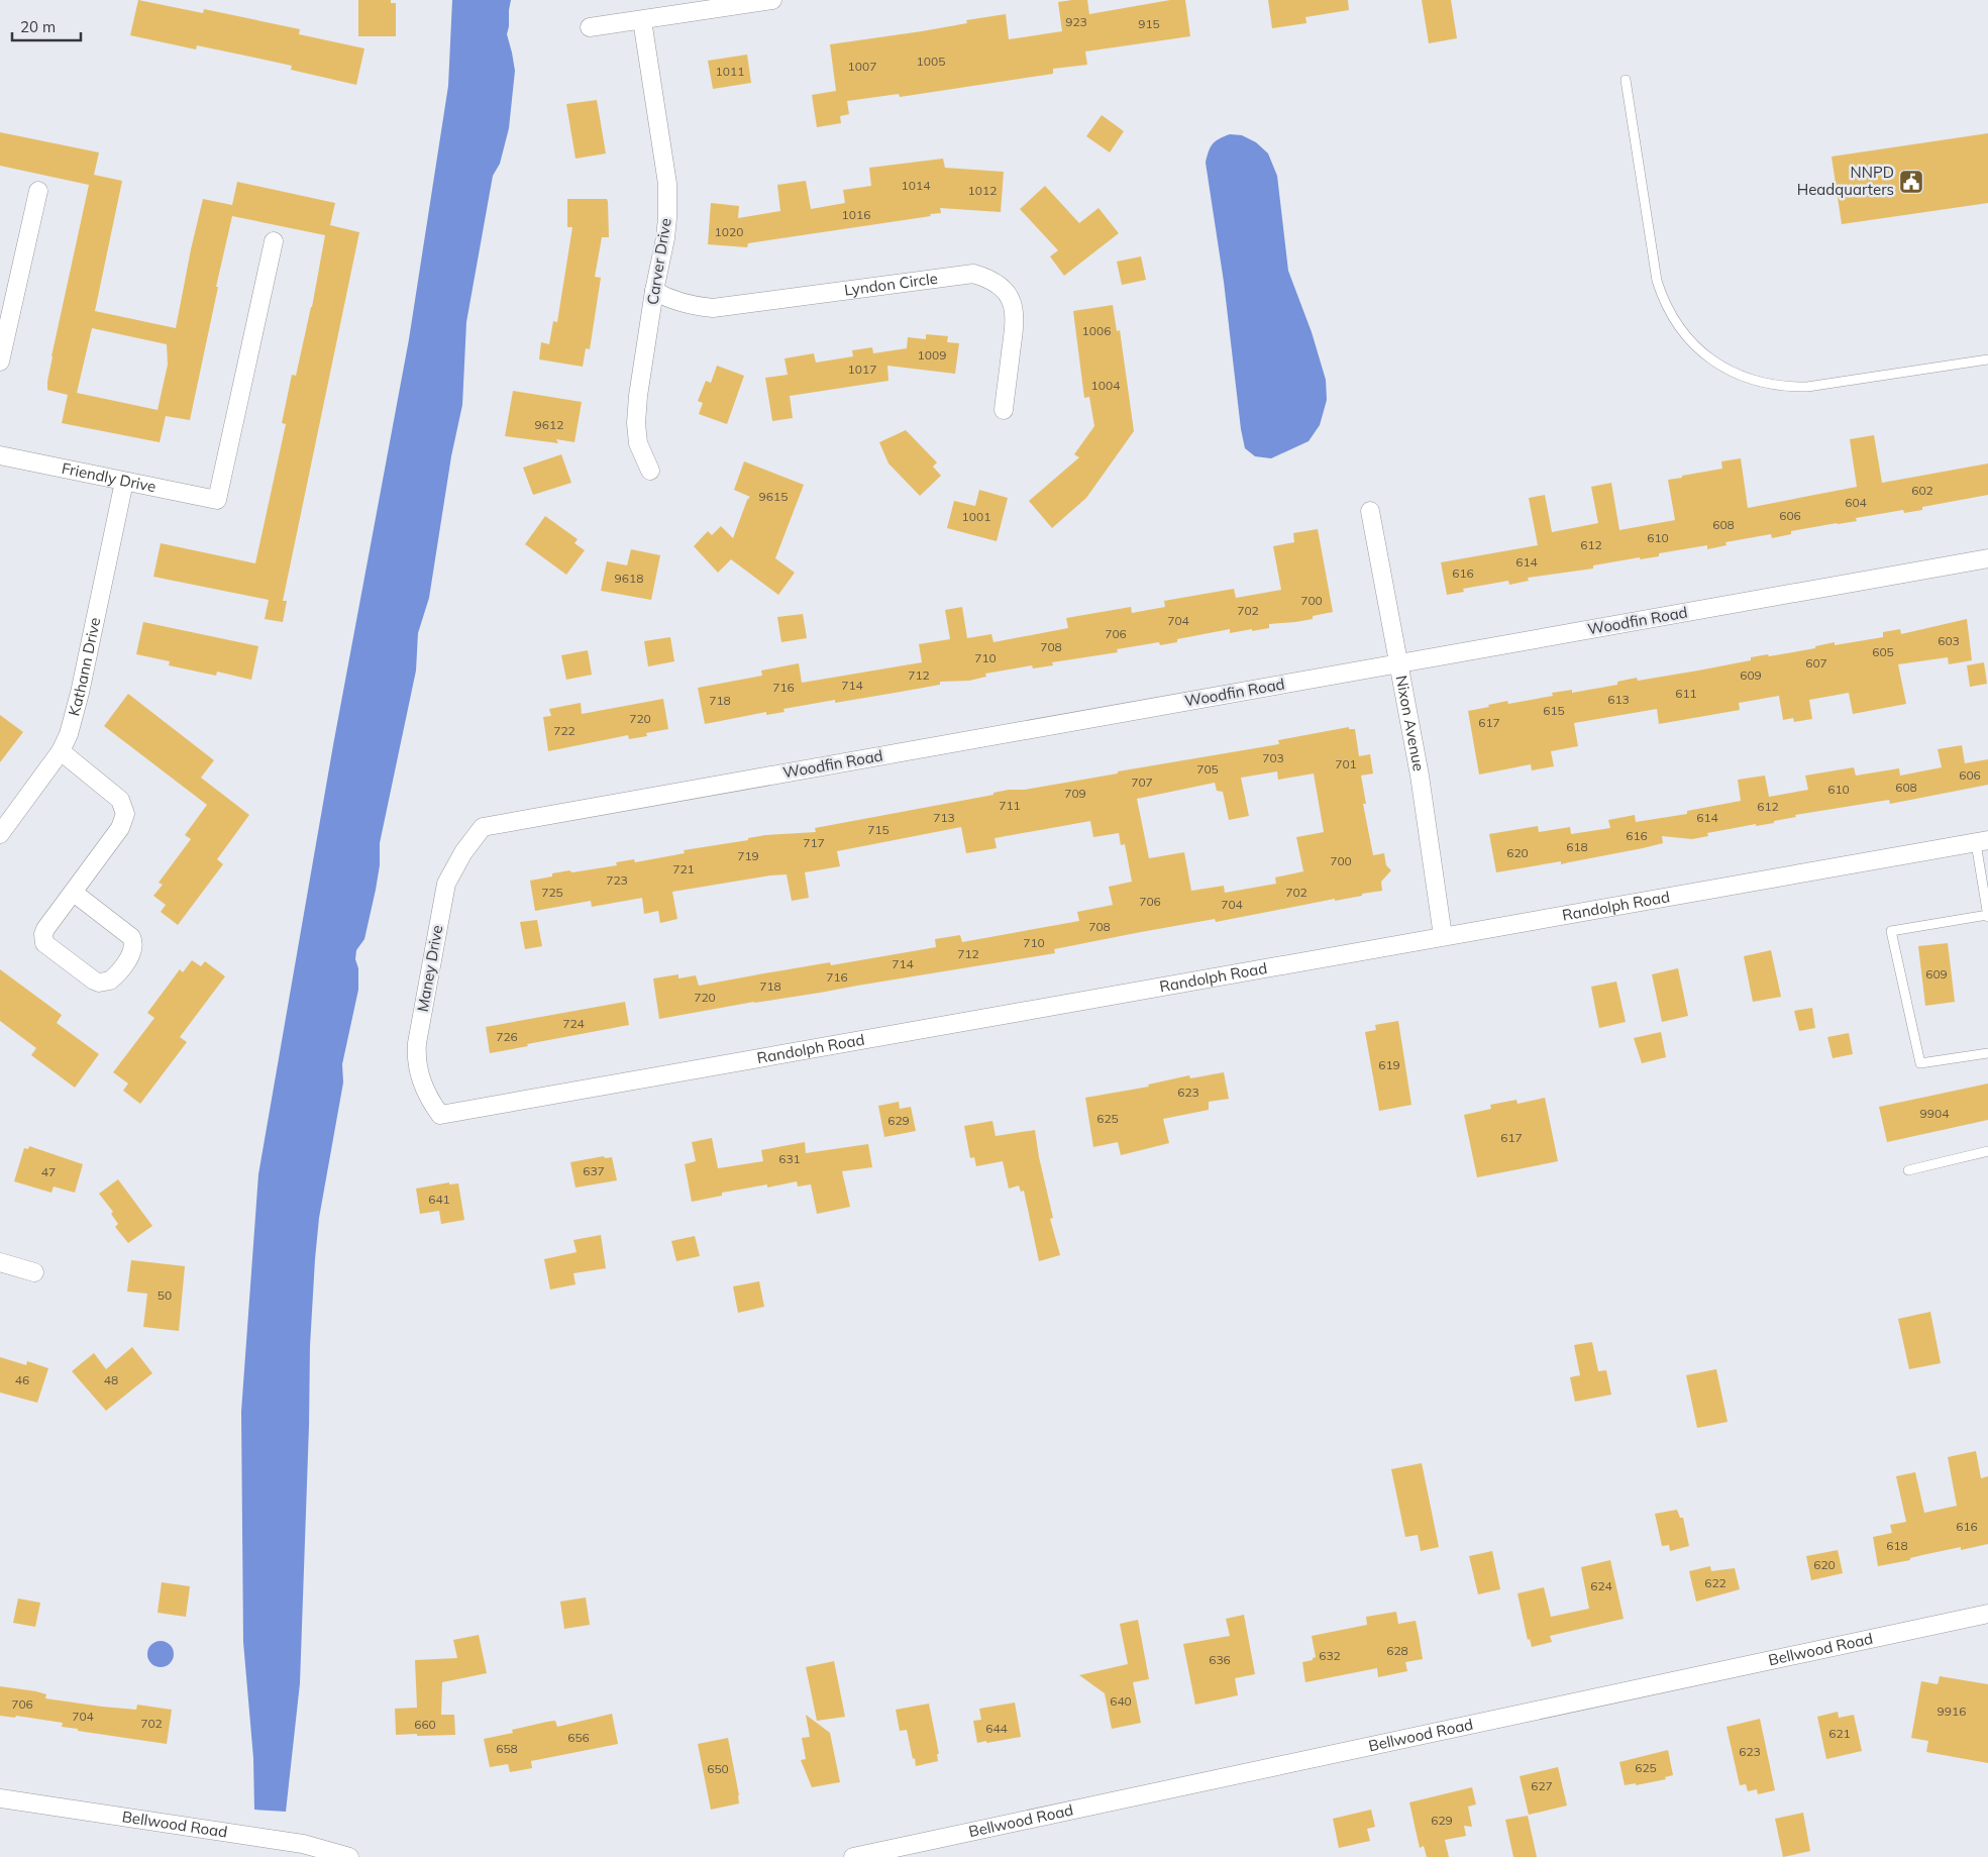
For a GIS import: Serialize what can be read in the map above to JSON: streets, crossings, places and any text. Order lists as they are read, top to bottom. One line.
{"streets":{"street":["Carver Drive","Lyndon Circle","Friendly Drive","Woodfin Road","Kathann Drive","Nixon Avenue","Randolph Road","Maney Drive","Bellwood Road"]},"crossings":[["Carver Drive","Lyndon Circle"],["Friendly Drive","Kathann Drive"],["Woodfin Road","Nixon Avenue"],["Woodfin Road","Maney Drive"],["Nixon Avenue","Randolph Road"],["Randolph Road","Maney Drive"]],"places":{"public building":["NNPD Headquarters"]},"house_numbers":["923","915","1005","1007","1011","1014","1012","1016","1020","1006","1009","1017","1004","9612","602","9615","604","606","1001","608","610","612","614","616","9618","700","702","704","706","603","708","605","710","607","712","609","714","716","611","613","718","615","720","617","722","703","701","705","606","707","608","610","709","711","612","713","614","715","616","717","618","620","719","700","721","723","725","702","706","704","708","710","712","714","609","716","718","720","724","726","619","623","9904","625","629","617","631","637","47","641","50","46","48","616","618","620","622","624","628","632","636","640","706","9916","704","702","660","644","621","656","658","623","625","650","627","629"],"scale_bar":"20 m"}
